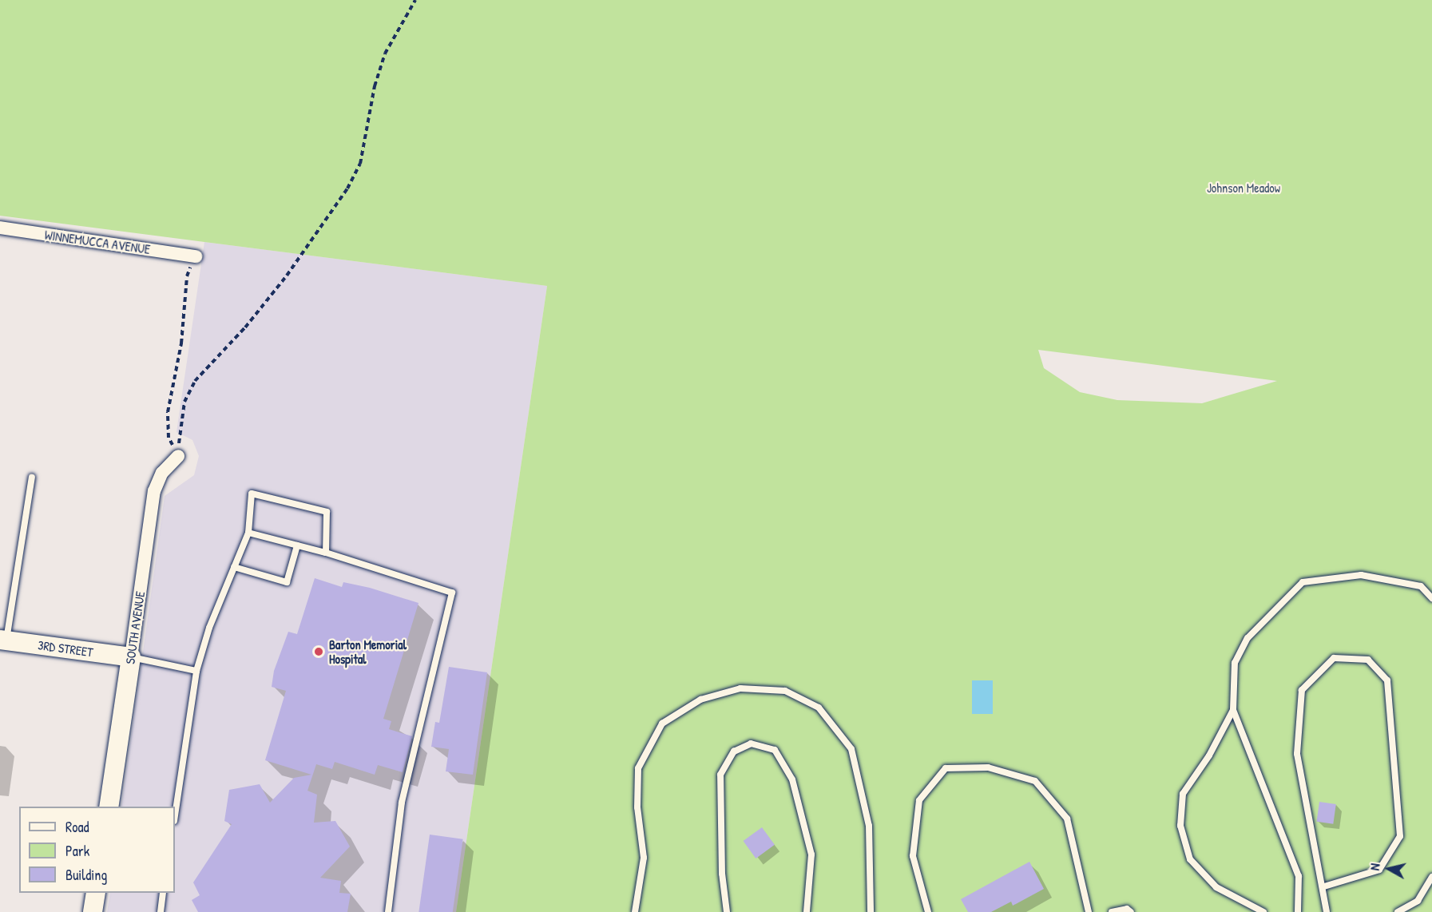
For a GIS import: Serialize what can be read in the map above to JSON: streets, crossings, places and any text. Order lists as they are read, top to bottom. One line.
{"streets":{"street":["WINNEMUCCA AVENUE","SOUTH AVENUE","3RD STREET"]},"crossings":[["SOUTH AVENUE","3RD STREET"]],"parks":["Johnson Meadow"],"places":["Barton Memorial Hospital"],"legend":["Road","Park","Building"],"north":"left"}
